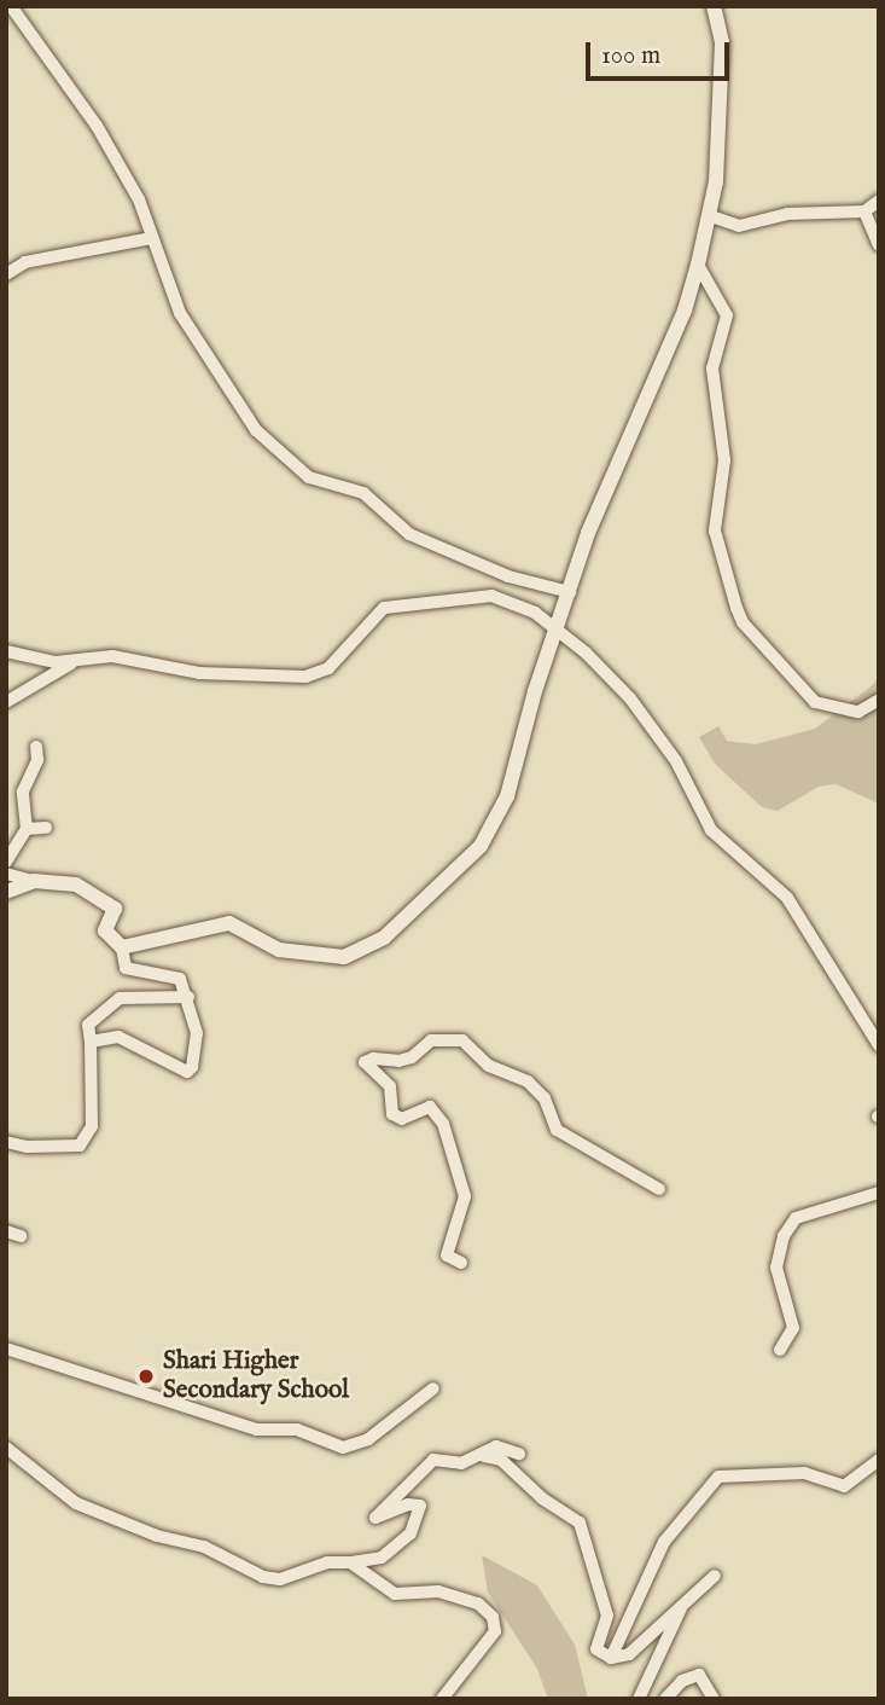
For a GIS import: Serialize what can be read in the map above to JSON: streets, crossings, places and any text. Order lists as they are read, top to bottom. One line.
{"places":["Shari Higher Secondary School"],"scale_bar":"100 m"}
